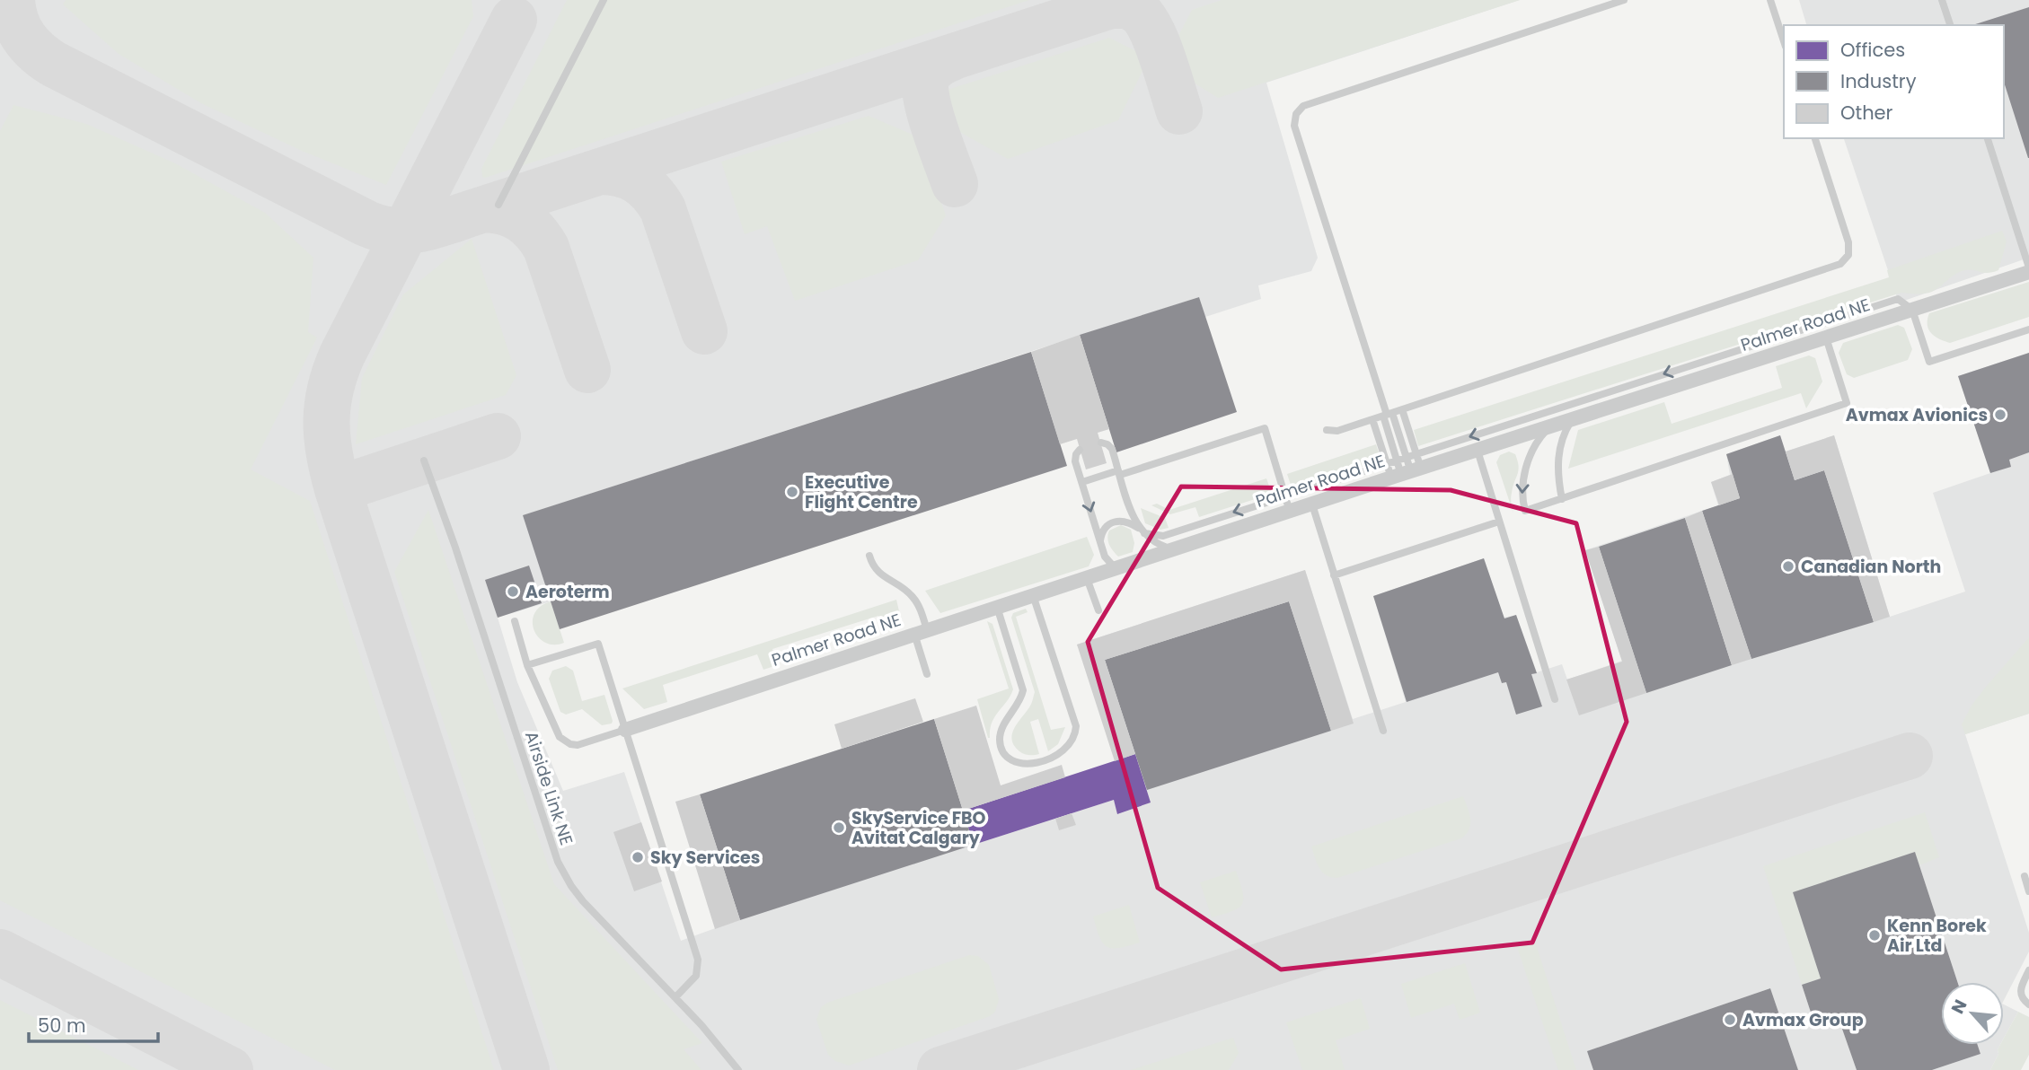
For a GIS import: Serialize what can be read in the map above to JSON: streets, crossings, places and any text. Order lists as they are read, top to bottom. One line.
{"streets":{"street":["Palmer Road NE"],"lane":["Airside Link NE"]},"places":["Avmax Avionics","Executive Flight Centre","Canadian North","Aeroterm","SkyService FBO Avitat Calgary","Sky Services","Kenn Borek Air Ltd","Avmax Group"],"legend":["Offices","Industry","Other"],"scale_bar":"50 m","north":"top left"}
